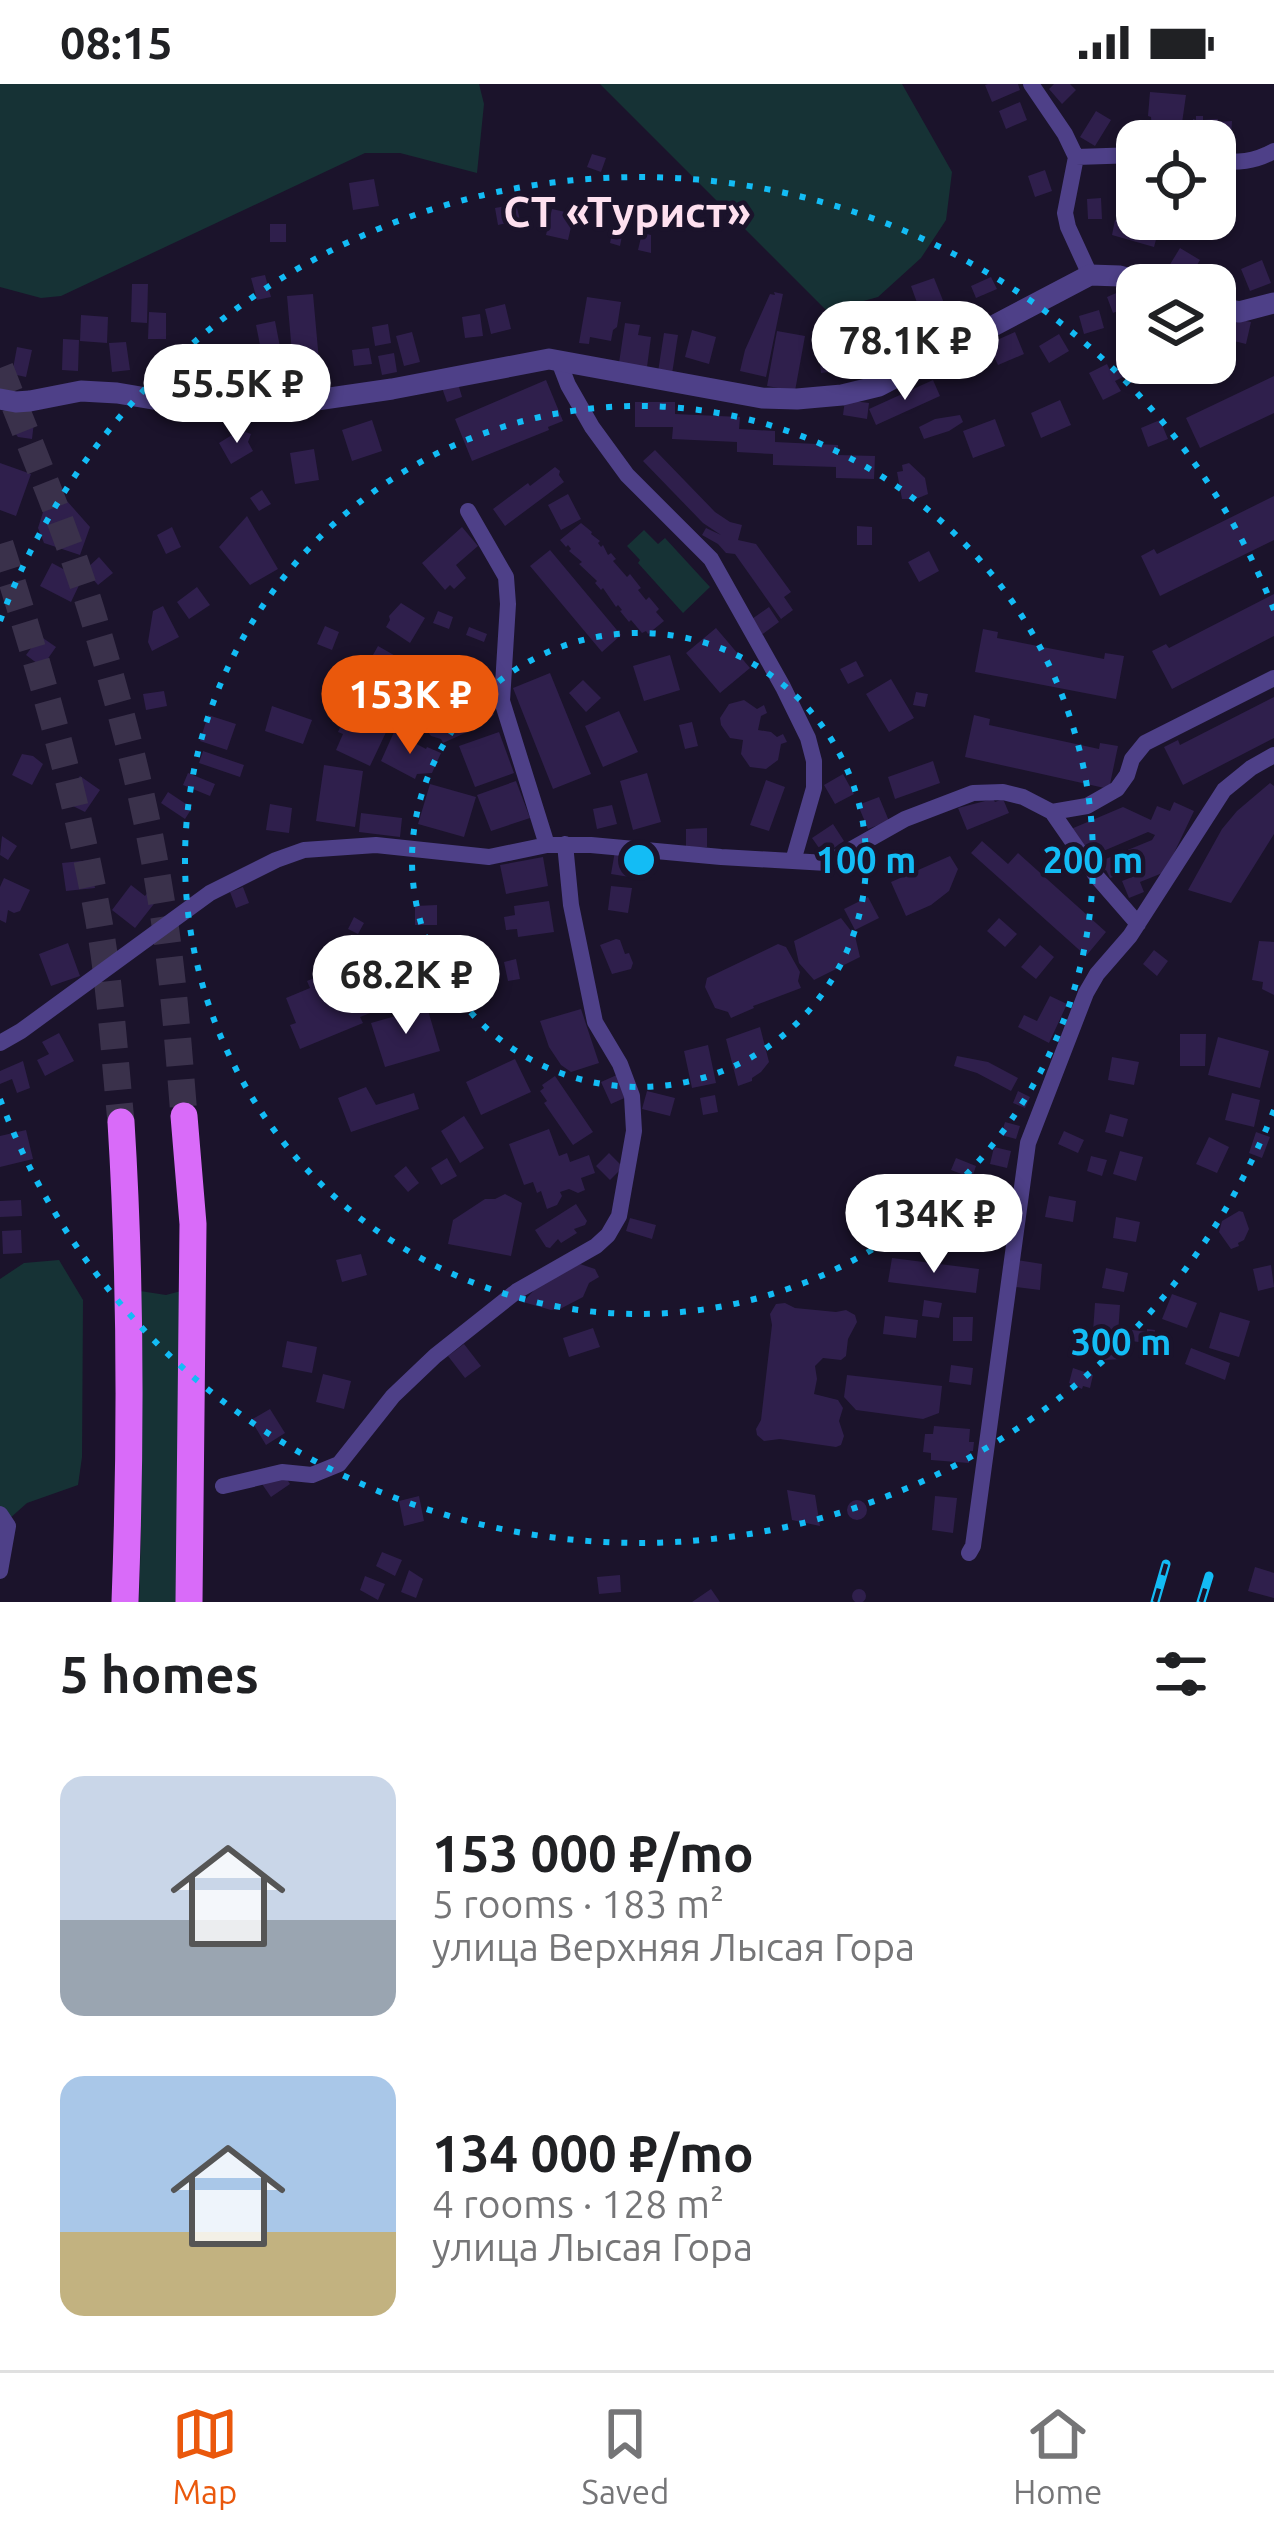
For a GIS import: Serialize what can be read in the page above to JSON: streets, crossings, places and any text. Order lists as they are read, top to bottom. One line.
{"districts":["СТ «Турист»"],"page":{"status":"08:15","price":["78.1K ₽","55.5K ₽","153K ₽","68.2K ₽","134K ₽"],"heading":"5 homes","list":[{"name":"153 000 ₽/mo","note":"5 rooms · 183 m² · улица Верхняя Лысая Гора"},{"name":"134 000 ₽/mo","note":"4 rooms · 128 m² · улица Лысая Гора"}],"tabs":["Map","Saved","Home"]},"rings":["100 m","200 m","300 m"]}
